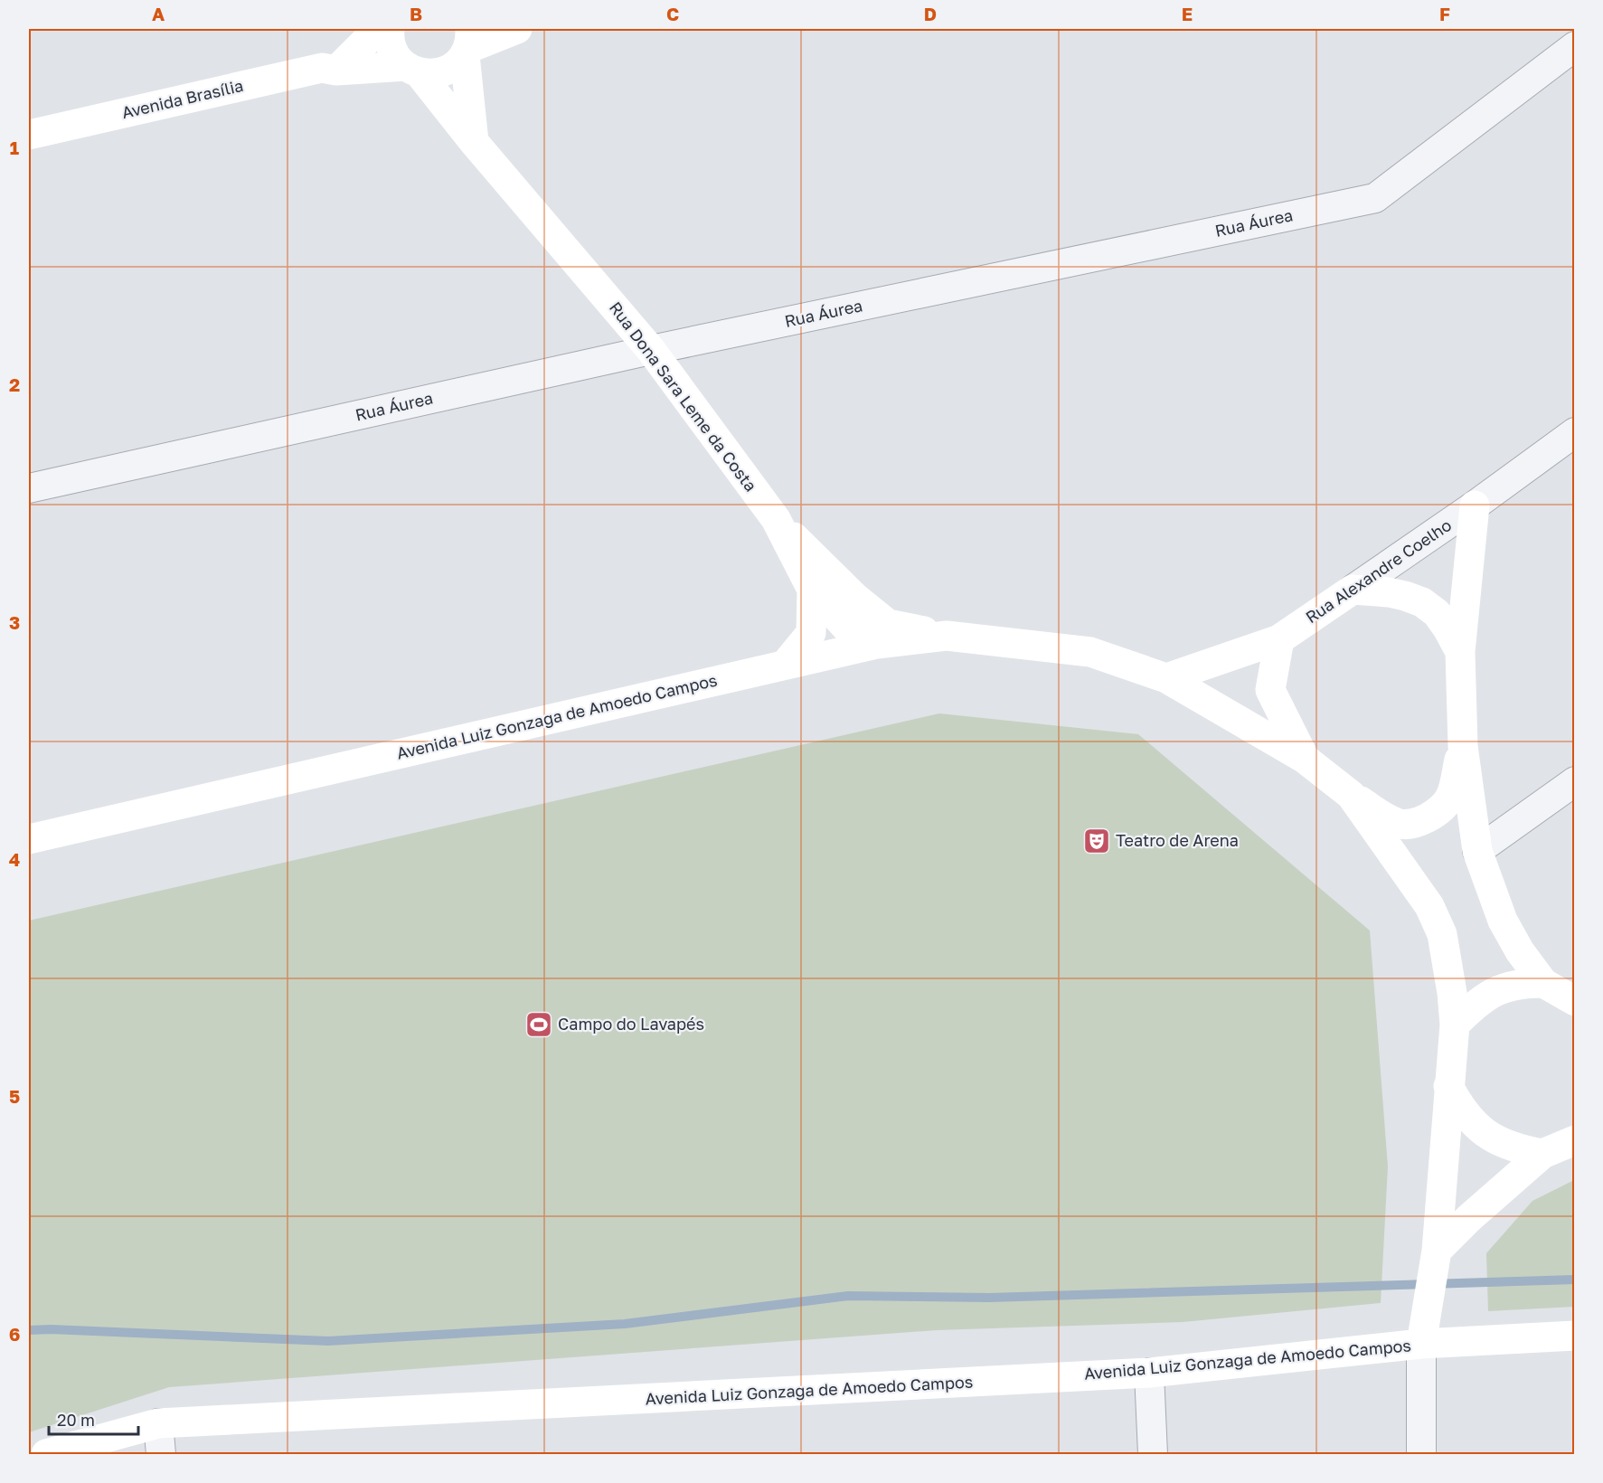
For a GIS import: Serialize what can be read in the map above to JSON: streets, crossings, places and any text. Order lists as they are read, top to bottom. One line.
{"streets":{"main road":["Avenida Brasília","Rua Dona Sara Leme da Costa","Rua Alexandre Coelho","Avenida Luiz Gonzaga de Amoedo Campos"],"street":["Rua Áurea"]},"crossings":[["Avenida Brasília","Rua Dona Sara Leme da Costa"],["Rua Áurea","Rua Dona Sara Leme da Costa"],["Rua Alexandre Coelho","Avenida Luiz Gonzaga de Amoedo Campos"]],"places":{"theatre":["Teatro de Arena"],"sports":["Campo do Lavapés"]},"scale_bar":"20 m","grid":{"columns":["A","B","C","D","E","F"],"rows":["1","2","3","4","5","6"]}}
